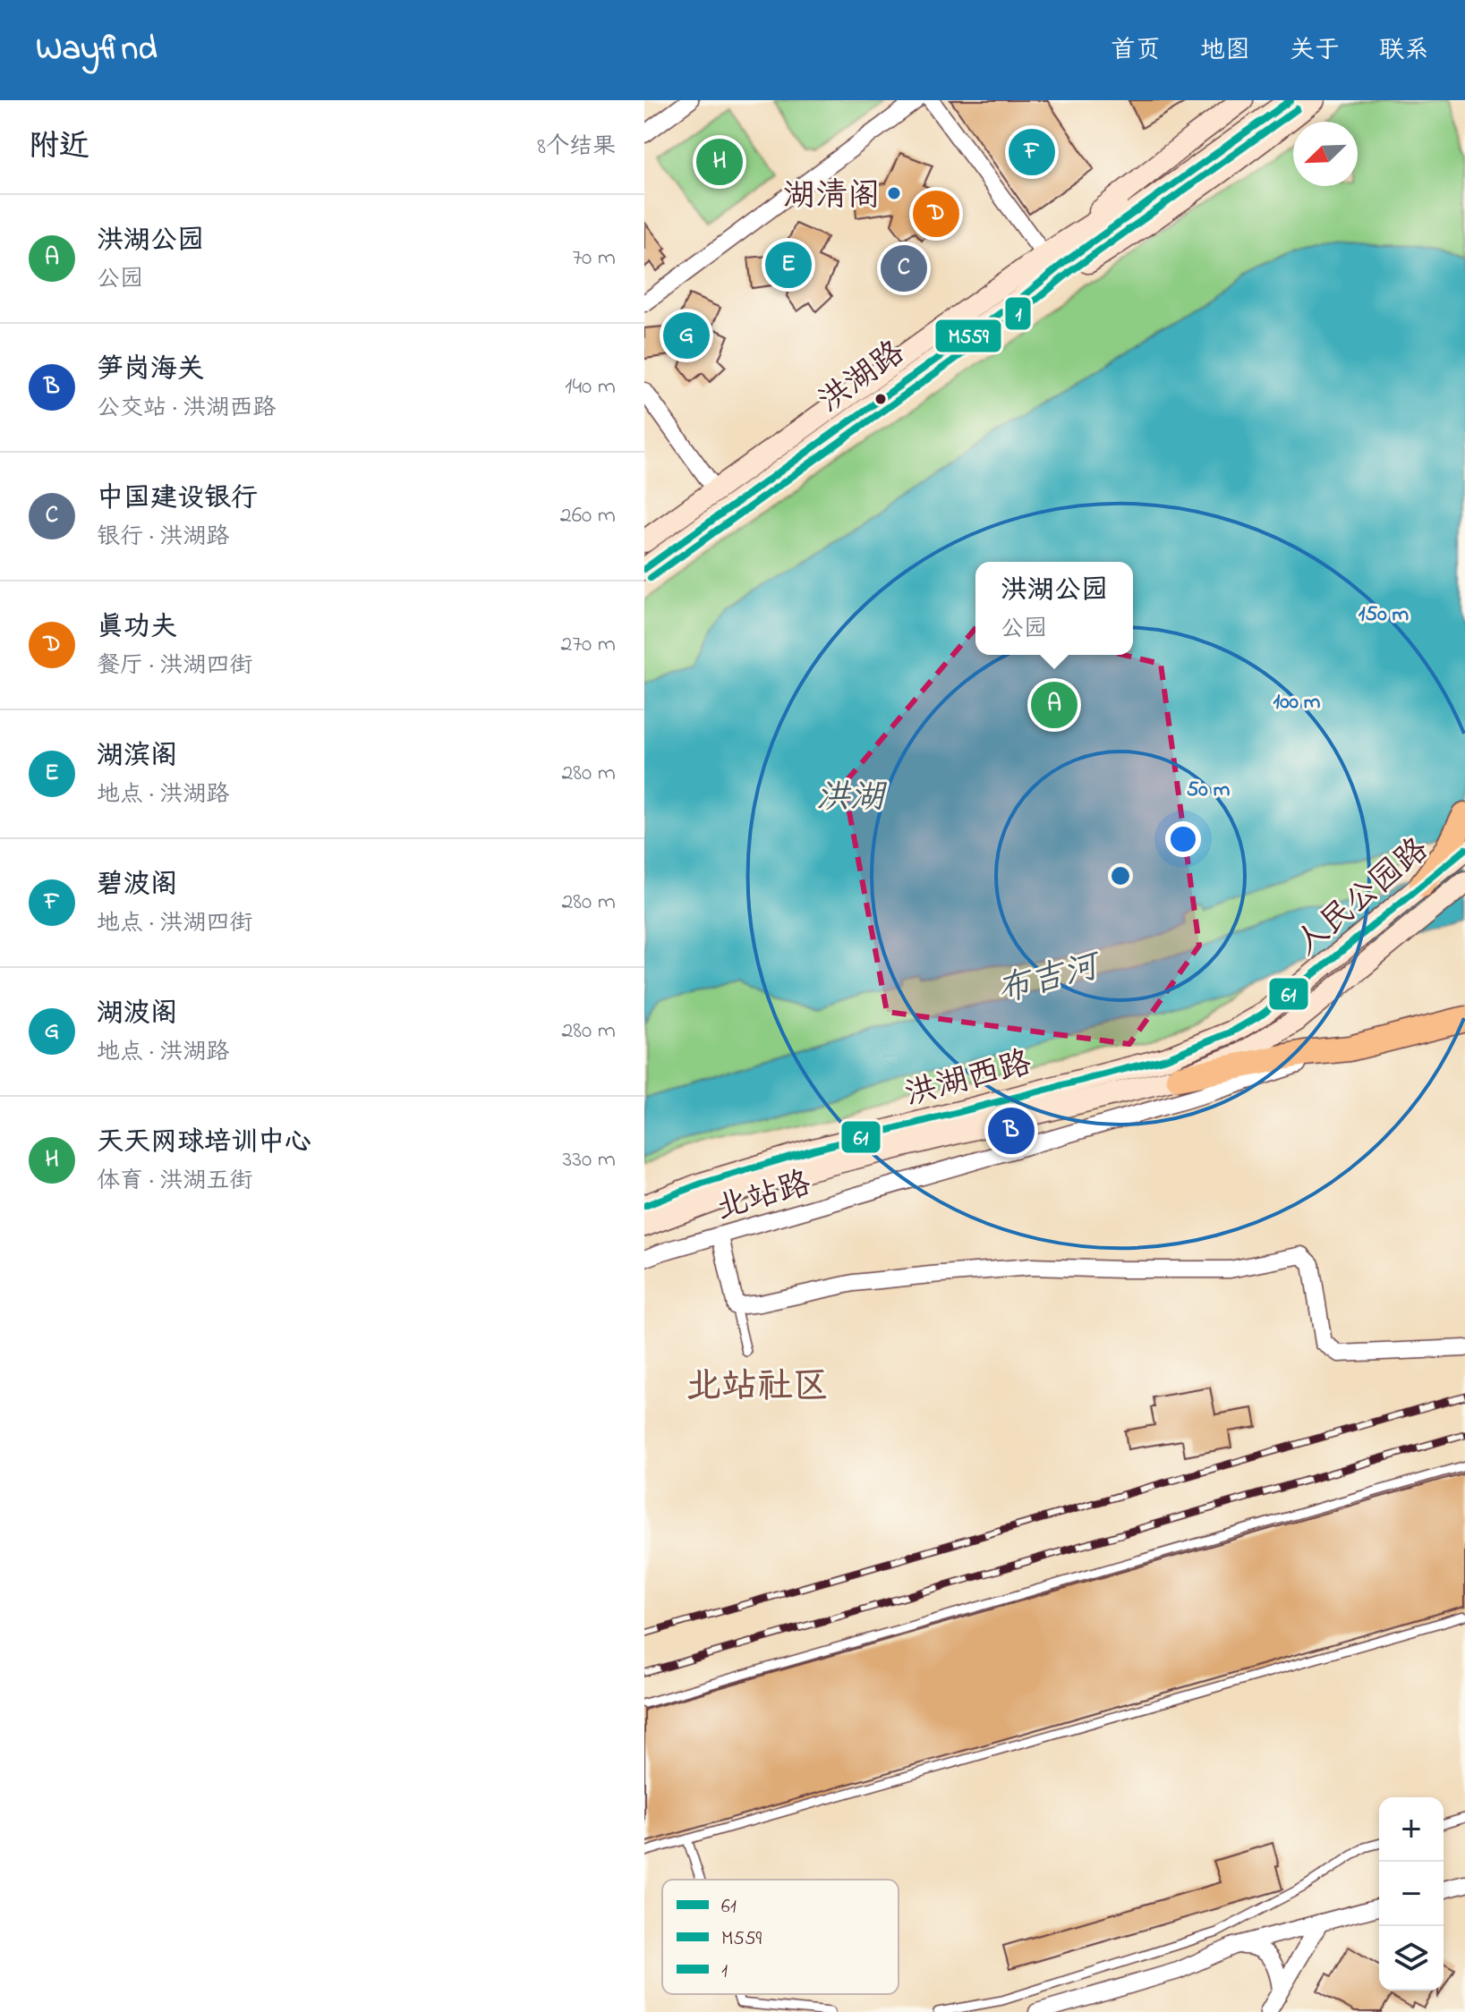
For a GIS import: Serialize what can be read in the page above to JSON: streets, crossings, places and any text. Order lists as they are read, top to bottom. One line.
{"streets":{"street":["洪湖路","人民公园路","洪湖西路","北站路"]},"crossings":[["人民公园路","洪湖西路"]],"districts":["北站社区"],"water":["洪湖","布吉河"],"places":["湖清阁"],"lines":["transit line M559","transit line 1","transit line 61"],"legend":["61","M559","1"],"north":"bottom left","page":{"header":"Wayfind","nav":["首页","地图","关于","联系"],"heading":["附近","8个结果"],"pins":["F","H","D","E","C","G","A","B"],"list":[{"mark":"A","name":"洪湖公园","note":"公园","value":"70 m"},{"mark":"B","name":"笋岗海关","note":"公交站 · 洪湖西路","value":"140 m"},{"mark":"C","name":"中国建设银行","note":"银行 · 洪湖路","value":"260 m"},{"mark":"D","name":"真功夫","note":"餐厅 · 洪湖四街","value":"270 m"},{"mark":"E","name":"湖滨阁","note":"地点 · 洪湖路","value":"280 m"},{"mark":"F","name":"碧波阁","note":"地点 · 洪湖四街","value":"280 m"},{"mark":"G","name":"湖波阁","note":"地点 · 洪湖路","value":"280 m"},{"mark":"H","name":"天天网球培训中心","note":"体育 · 洪湖五街","value":"330 m"}],"popup":["洪湖公园","公园"],"map_buttons":["+","−"]},"rings":["150 m","100 m","50 m"]}
